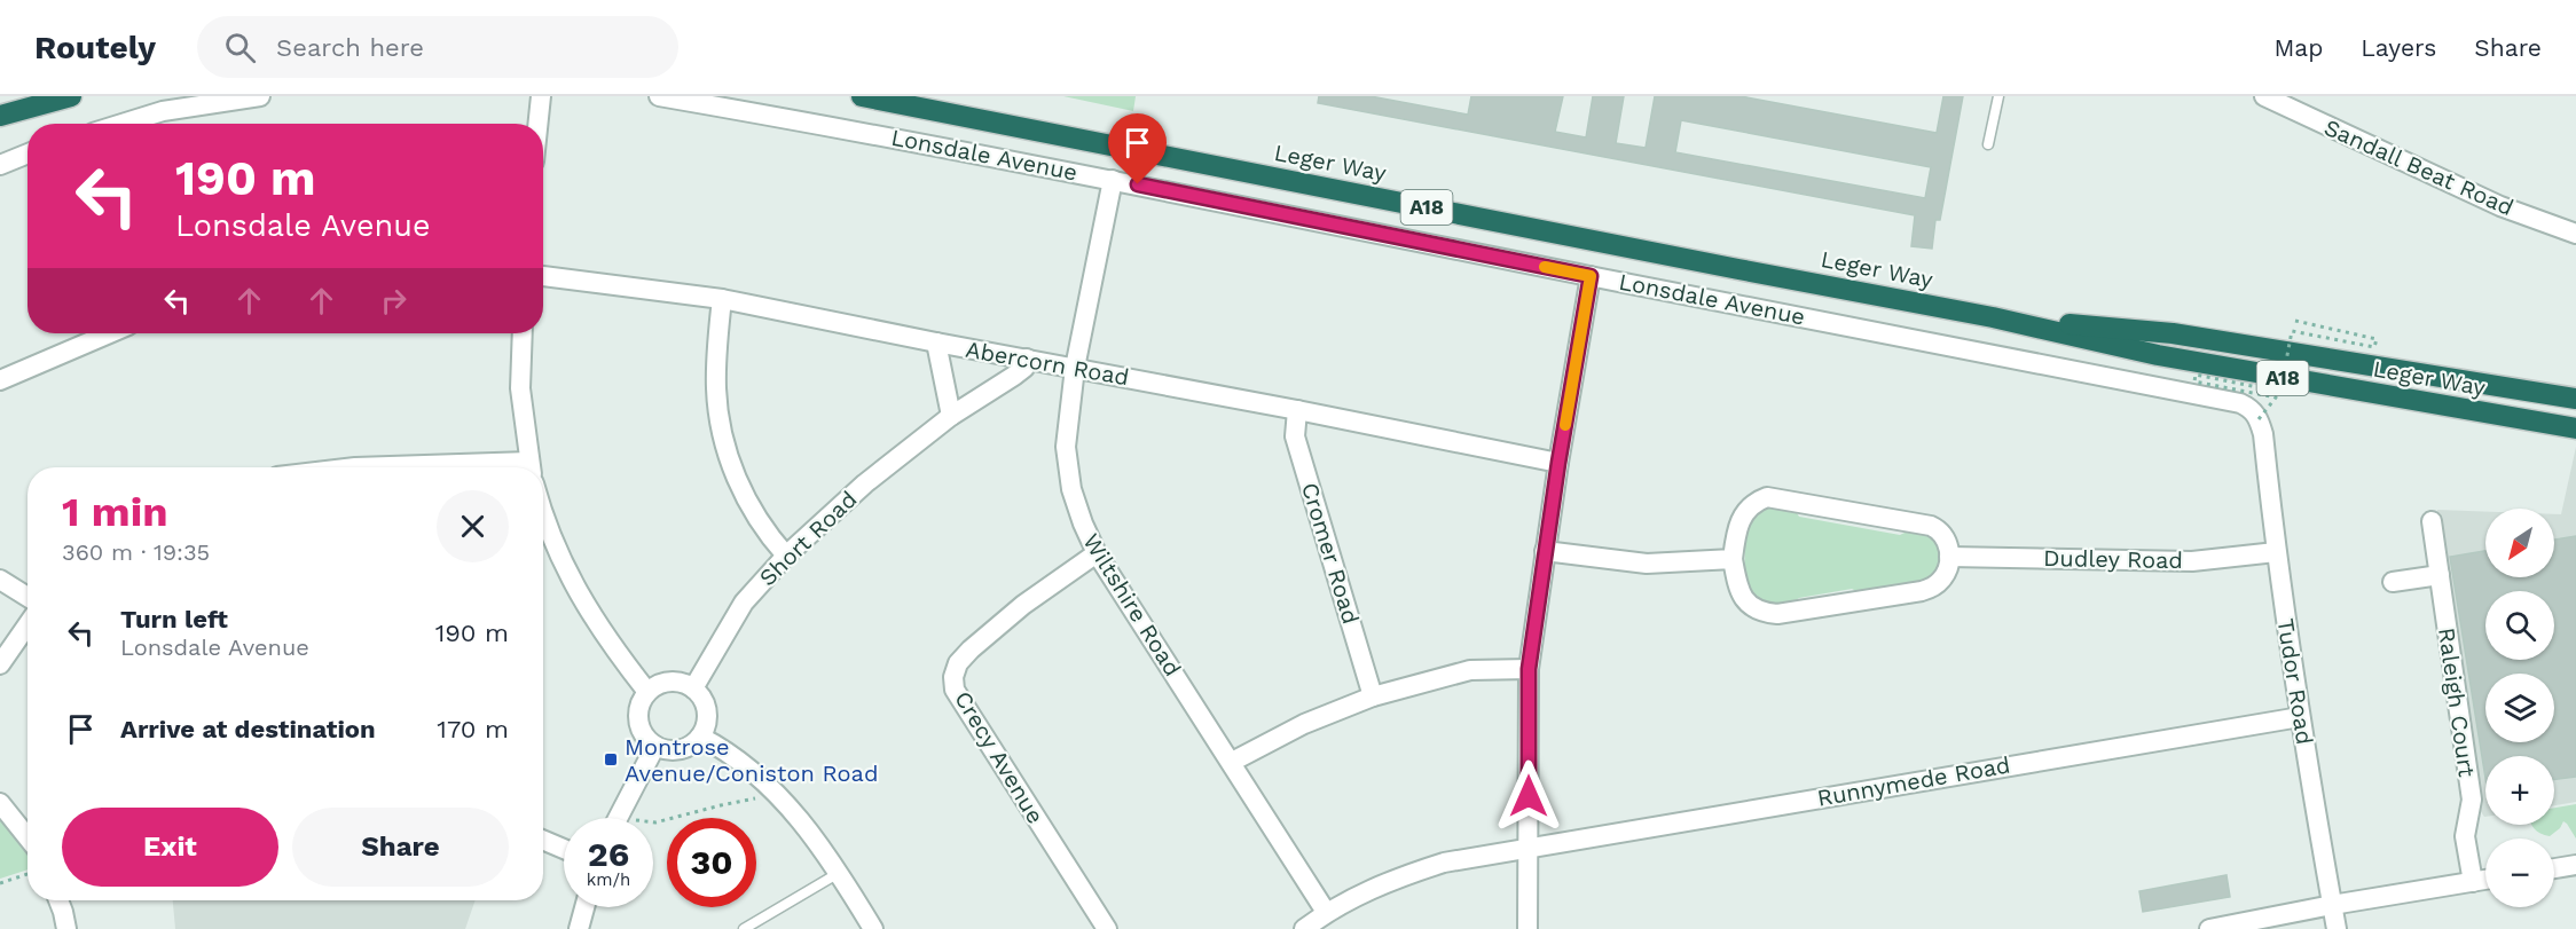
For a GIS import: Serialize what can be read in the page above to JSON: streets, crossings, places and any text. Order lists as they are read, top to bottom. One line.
{"streets":{"highway":["Leger Way","A18"],"street":["Lonsdale Avenue","Sandall Beat Road","Abercorn Road","Short Road","Cromer Road","Dudley Road","Wiltshire Road","Tudor Road","Raleigh Court","Crecy Avenue","Runnymede Road"]},"crossings":[["Lonsdale Avenue","Wiltshire Road"],["Lonsdale Avenue","Tudor Road"],["Abercorn Road","Short Road"],["Abercorn Road","Cromer Road"],["Abercorn Road","Wiltshire Road"],["Dudley Road","Tudor Road"],["Wiltshire Road","Crecy Avenue"],["Wiltshire Road","Runnymede Road"],["Tudor Road","Runnymede Road"]],"places":{"transit":["Montrose Avenue/Coniston Road"]},"north":"bottom left","page":{"header":"Routely","search":"Search here","nav":["Map","Layers","Share"],"turn":["190 m","Lonsdale Avenue"],"heading":["1 min","360 m · 19:35"],"map_buttons":["+","−"],"list":[{"name":"Turn left","note":"Lonsdale Avenue","value":"190 m"},{"name":"Arrive at destination","value":"170 m"}],"buttons":["Exit","Share"],"speed":"26 km/h","limit":"30"}}
